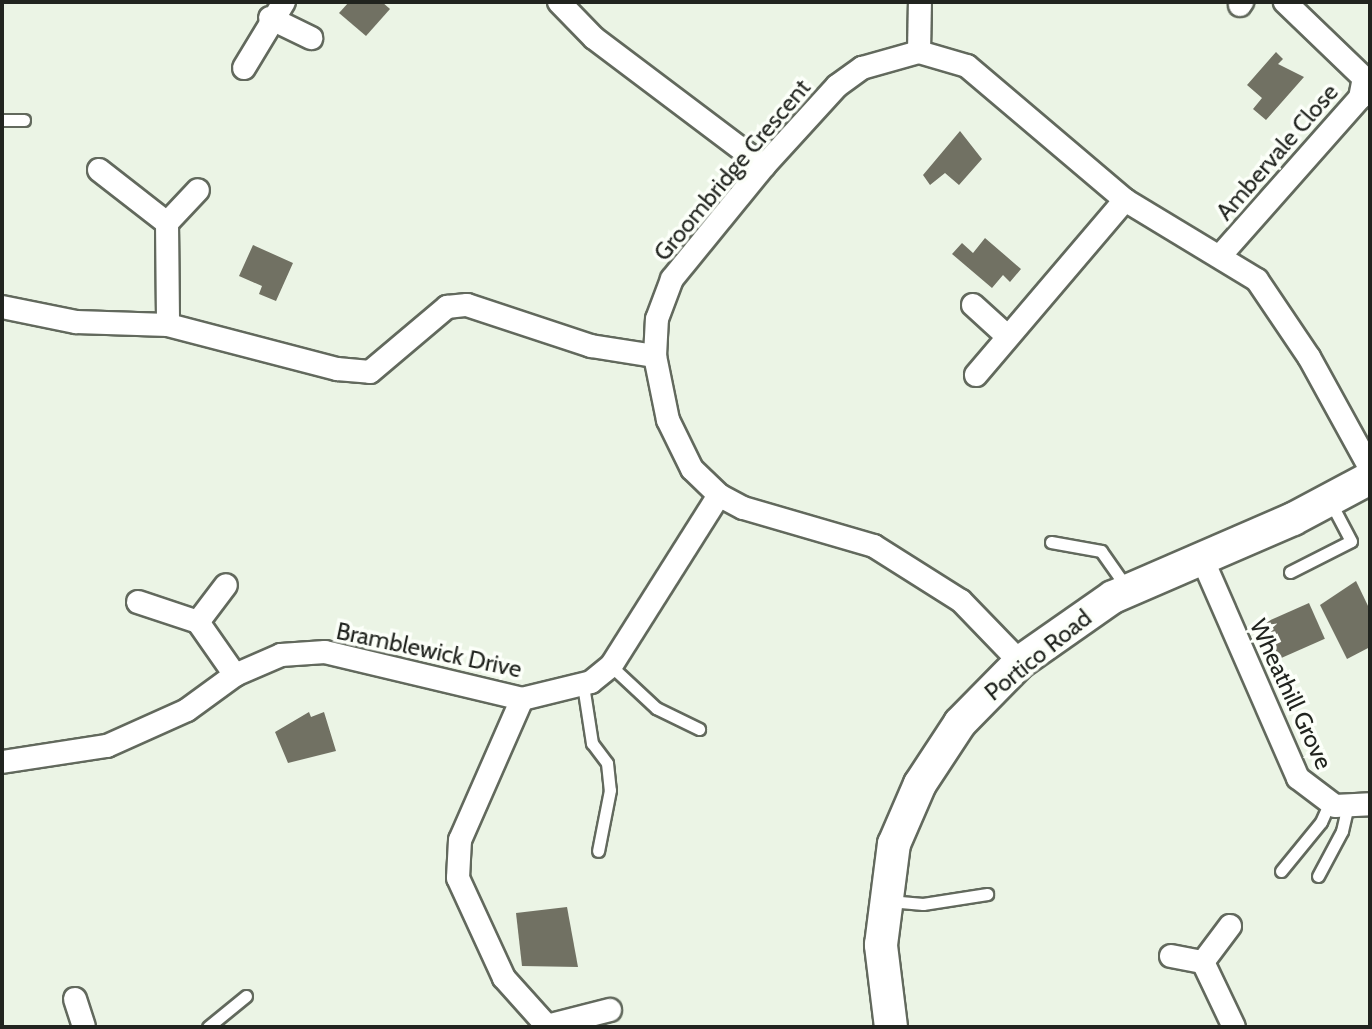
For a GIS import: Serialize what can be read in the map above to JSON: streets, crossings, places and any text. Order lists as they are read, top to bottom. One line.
{"streets":{"street":["Ambervale Close","Groombridge Crescent","Bramblewick Drive","Portico Road","Wheathill Grove"]},"crossings":[["Groombridge Crescent","Bramblewick Drive"],["Groombridge Crescent","Portico Road"],["Portico Road","Wheathill Grove"]]}
